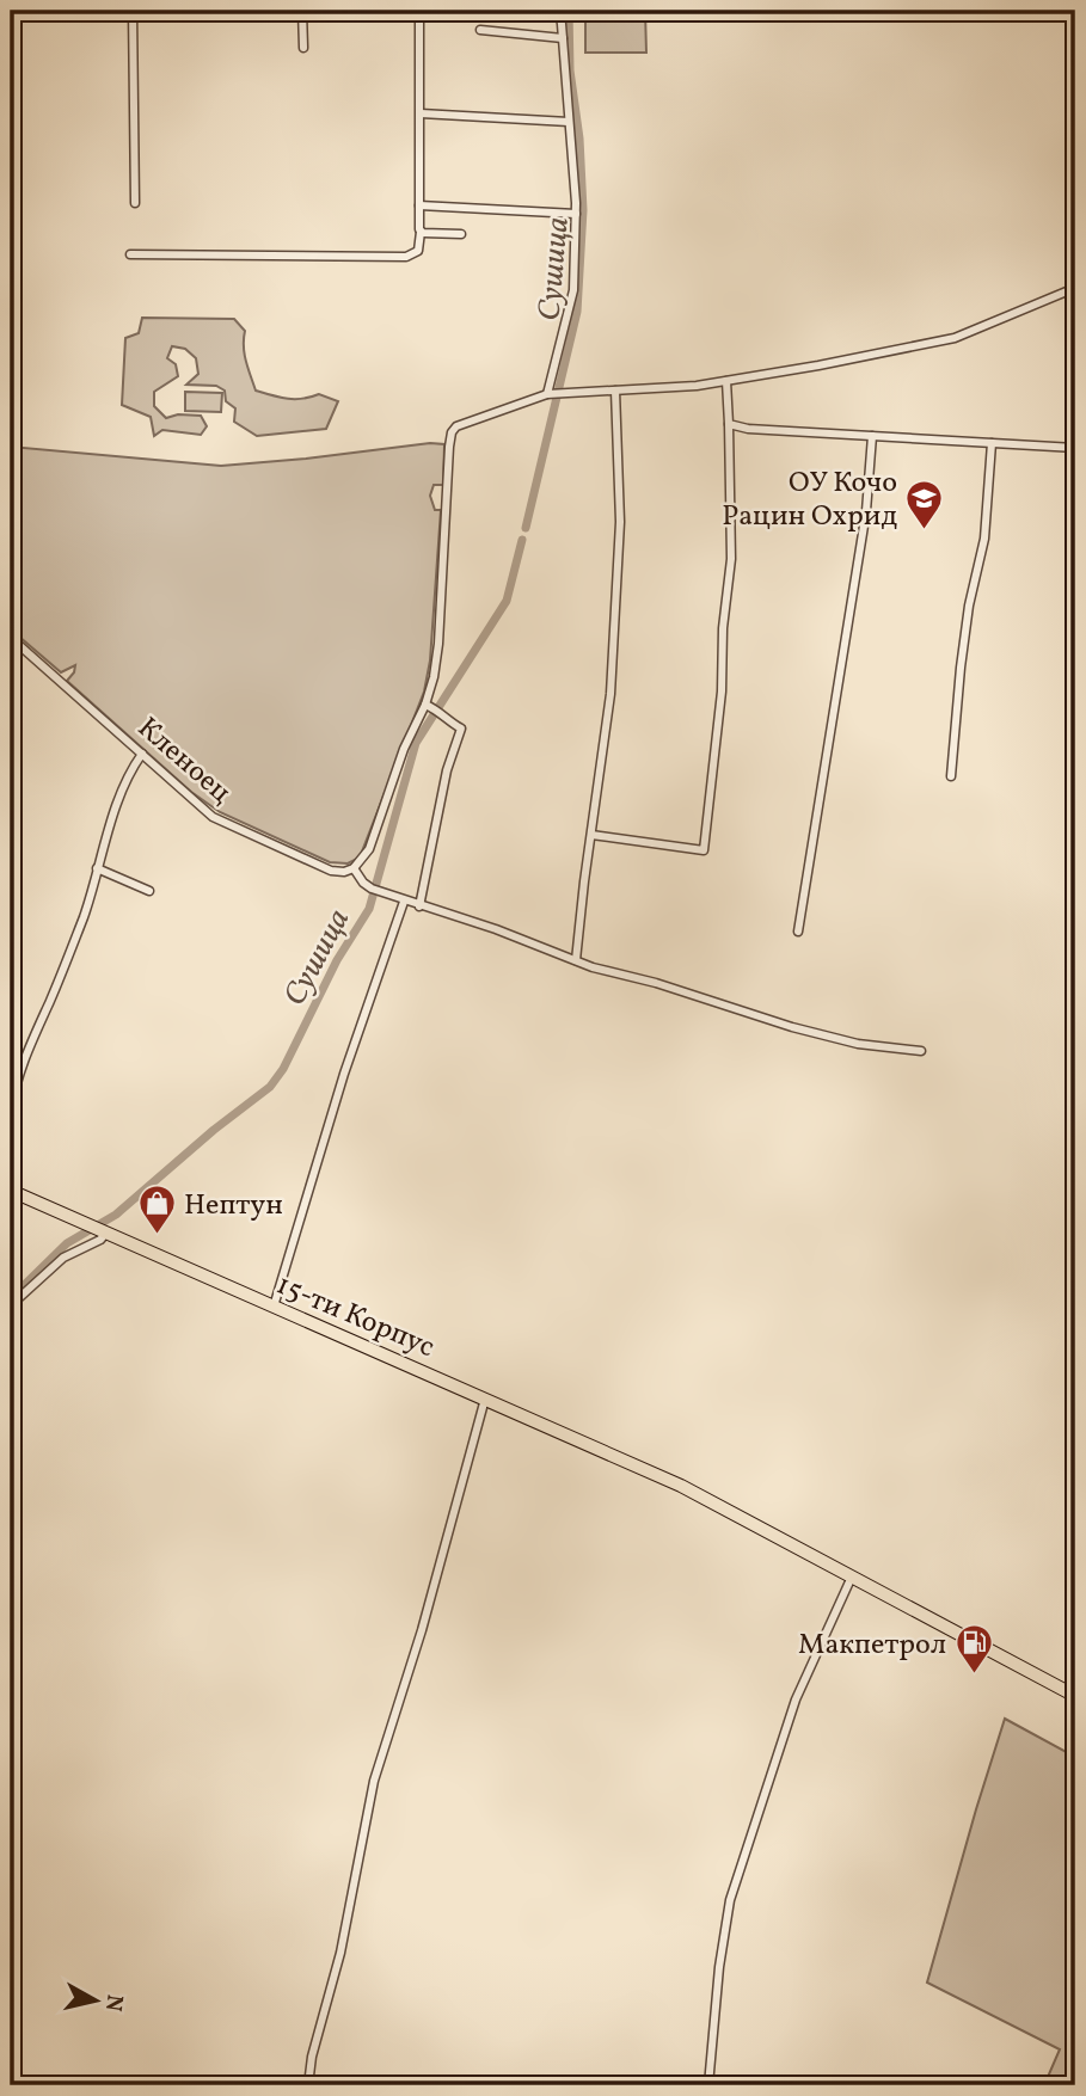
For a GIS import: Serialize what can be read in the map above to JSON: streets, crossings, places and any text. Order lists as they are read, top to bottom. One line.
{"streets":{"main road":["15-ти Корпус"],"street":["Кленоец"]},"water":["Сушица"],"places":{"school or university":["ОУ Кочо Рацин Охрид"],"shop":["Нептун"],"fuel station":["Макпетрол"]},"north":"right"}
